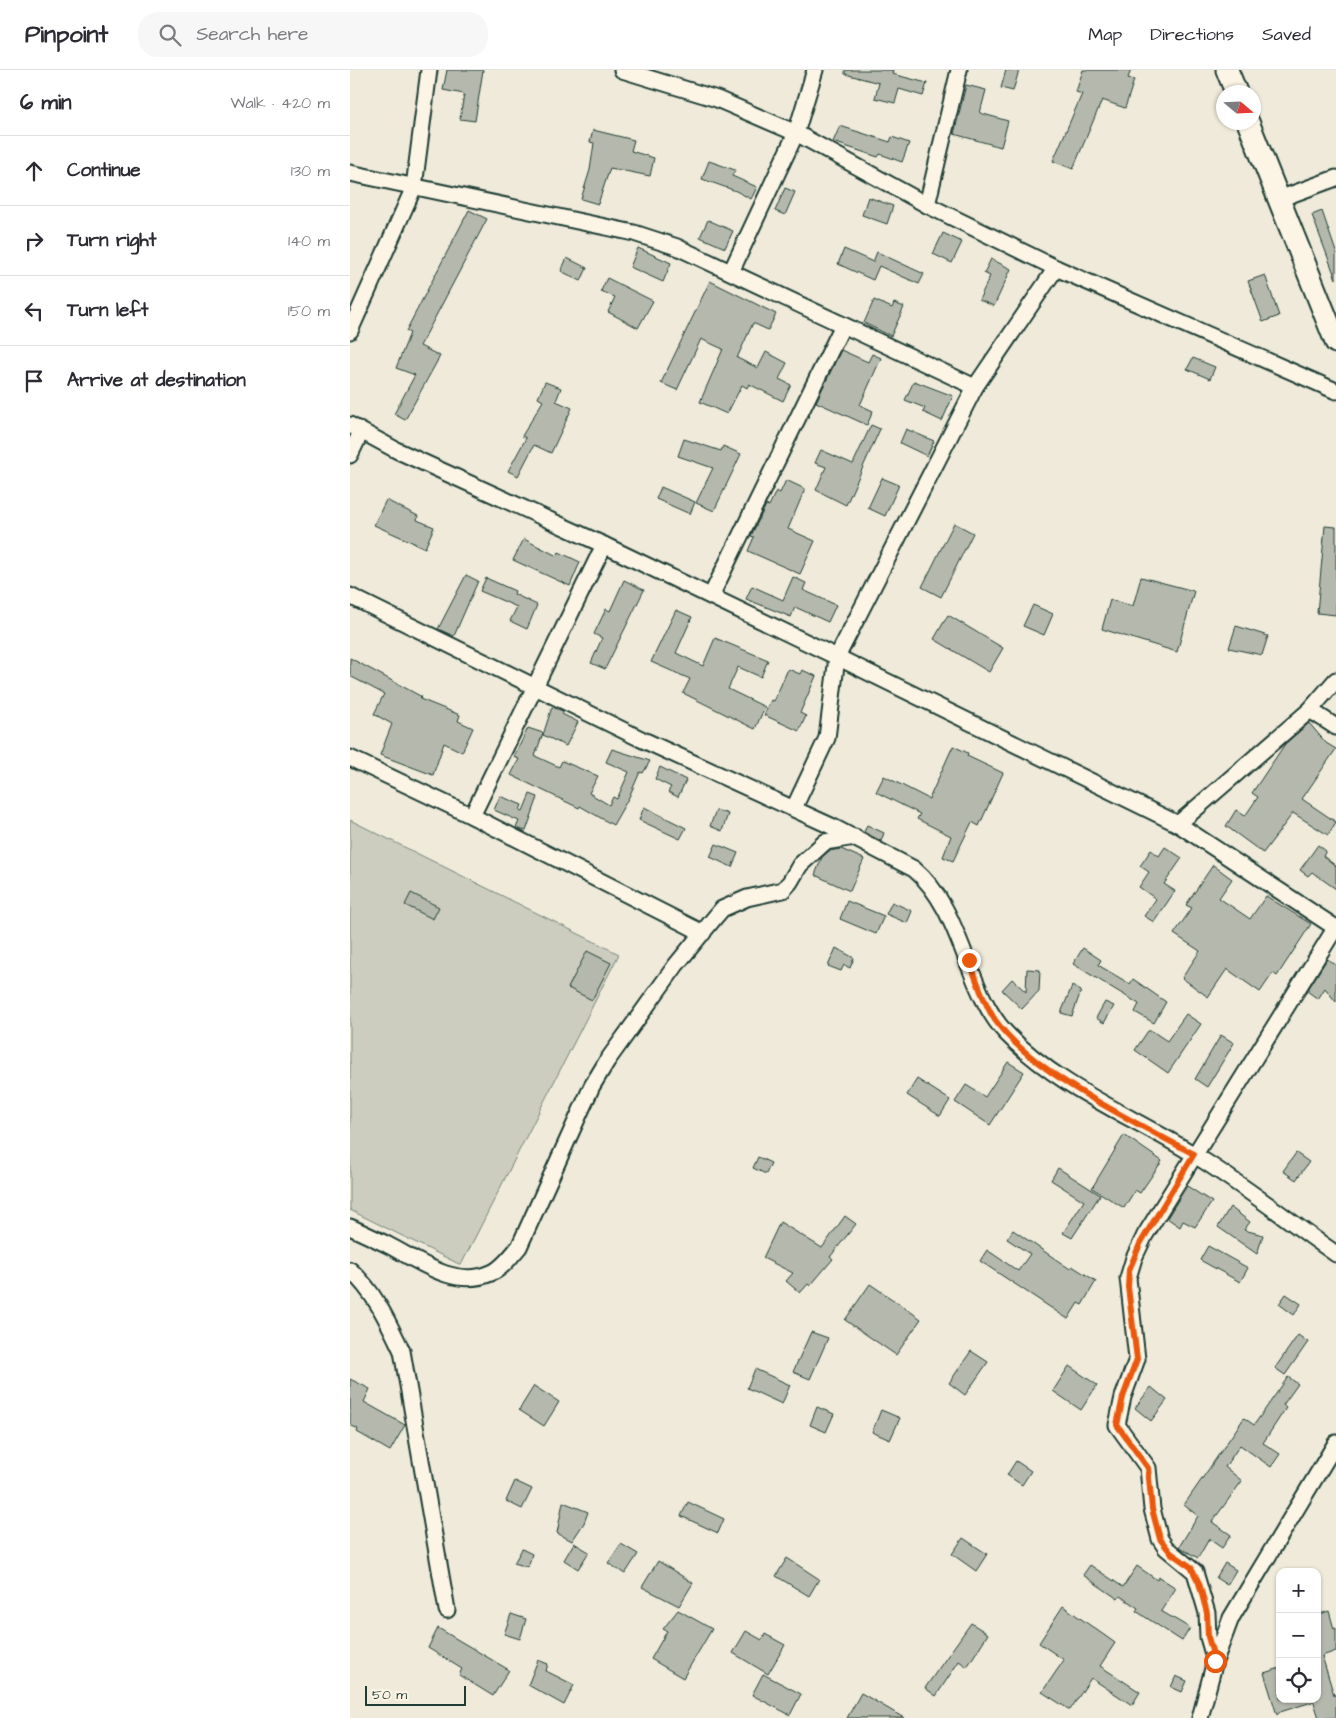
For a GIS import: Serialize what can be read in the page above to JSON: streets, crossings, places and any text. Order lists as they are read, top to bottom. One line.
{"scale_bar":"50 m","north":"right","page":{"header":"Pinpoint","search":"Search here","nav":["Map","Directions","Saved"],"heading":["6 min","Walk · 420 m"],"list":[["Continue","130 m"],["Turn right","140 m"],["Turn left","150 m"],"Arrive at destination"],"map_buttons":["+","−"],"scale":"50 m"}}
